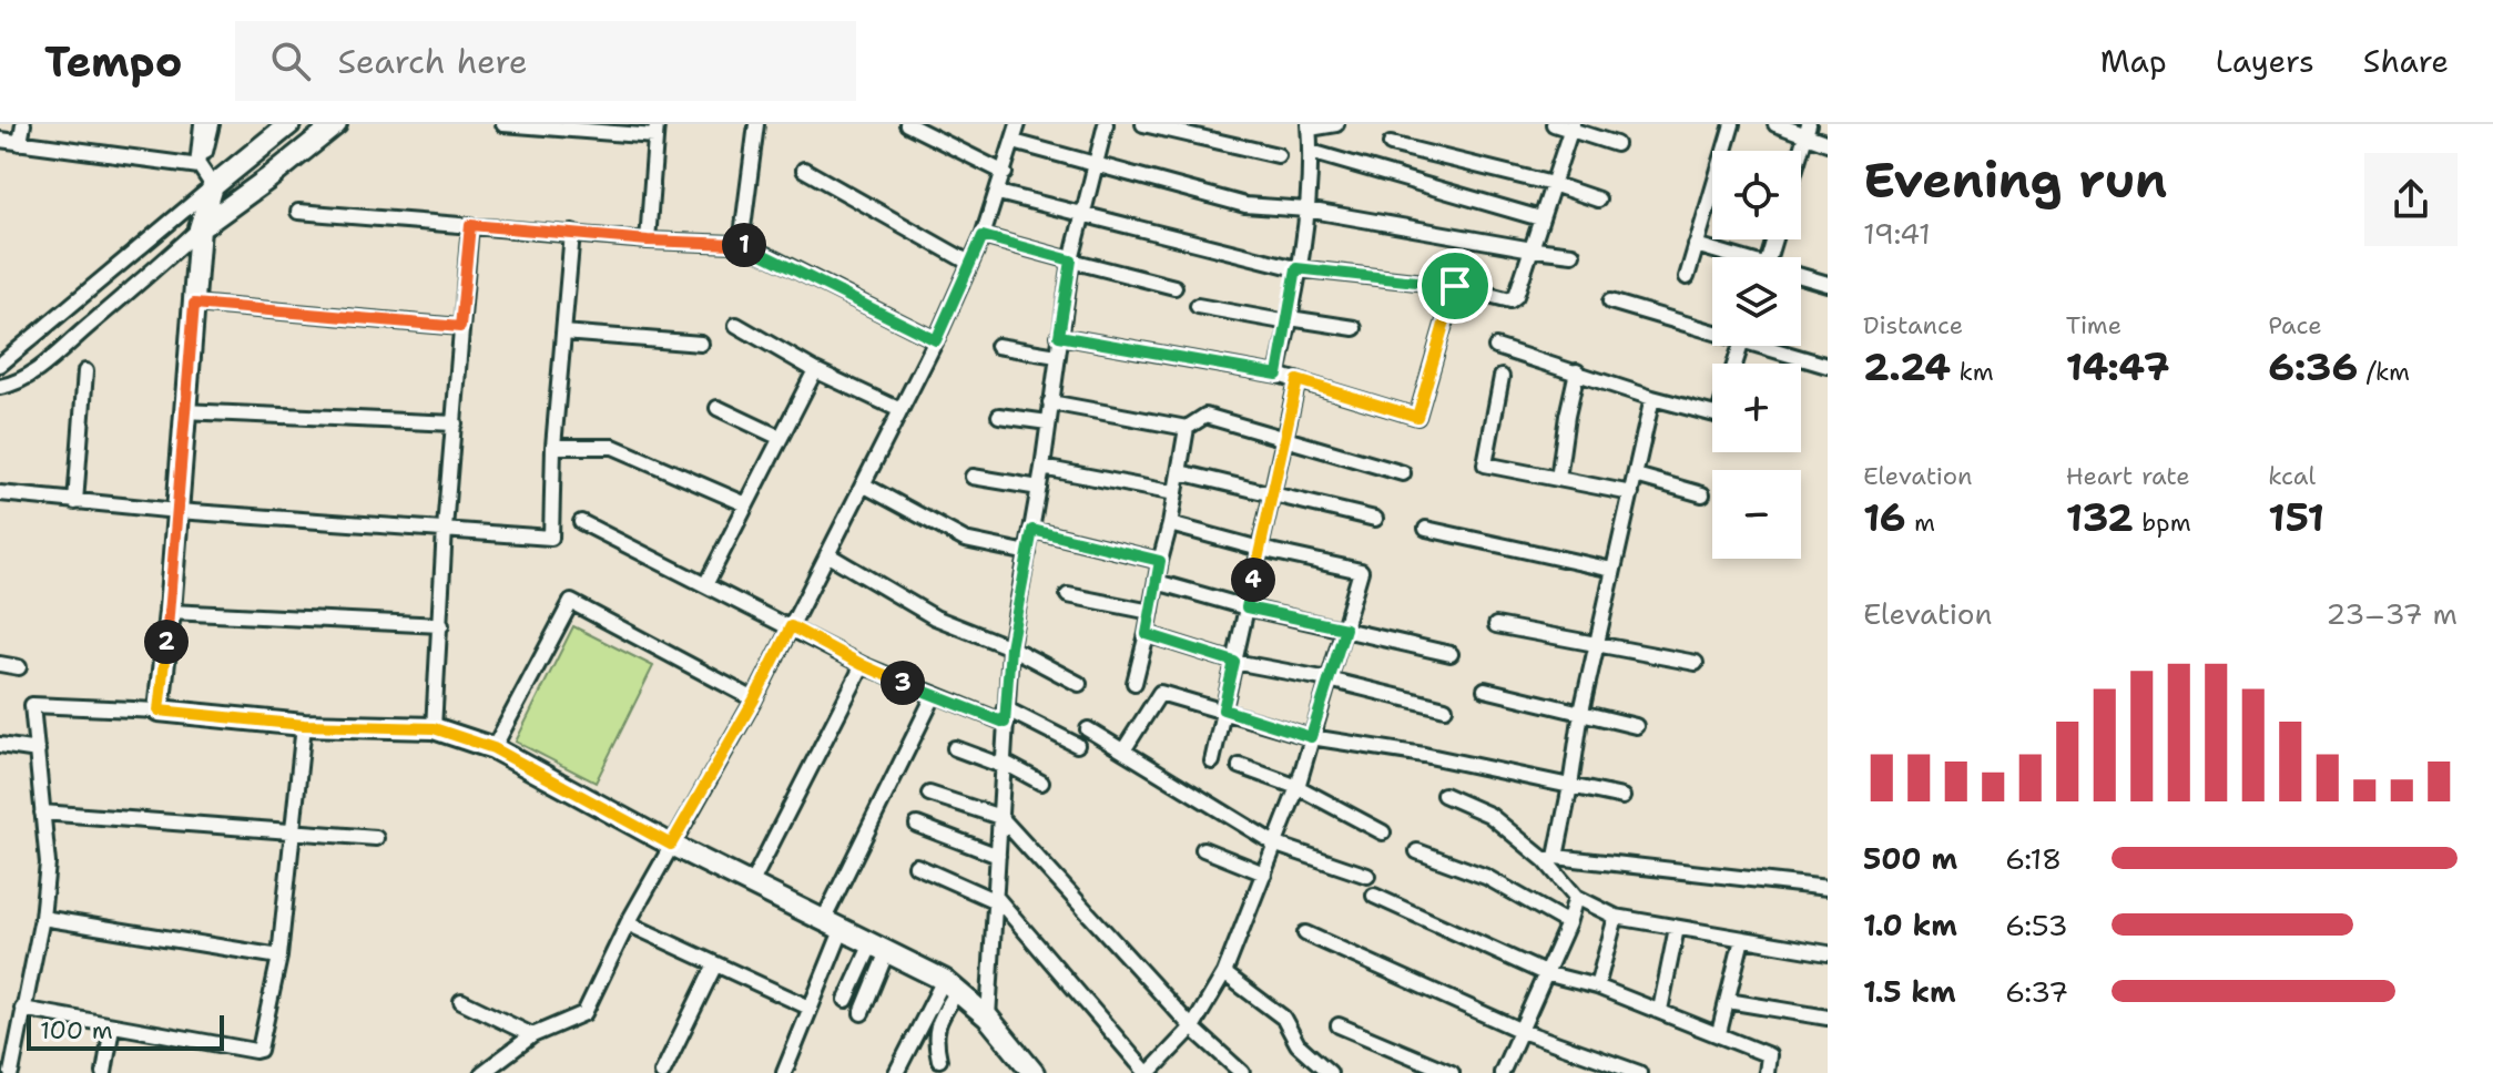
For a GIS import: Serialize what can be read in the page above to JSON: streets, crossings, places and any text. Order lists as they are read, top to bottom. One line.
{"scale_bar":"100 m","page":{"header":"Tempo","search":"Search here","nav":["Map","Layers","Share"],"heading":["Evening run","19:41"],"map_buttons":["+","−"],"pins":["1","4","2","3"],"stats":[["Distance","2.24 km"],["Time","14:47"],["Pace","6:36 /km"],["Elevation","16 m"],["Heart rate","132 bpm"],["kcal","151"]],"chart":["Elevation","23–37 m"],"list":[{"name":"500 m","note":"6:18"},{"name":"1.0 km","note":"6:53"},{"name":"1.5 km","note":"6:37"}],"scale":"100 m"}}
